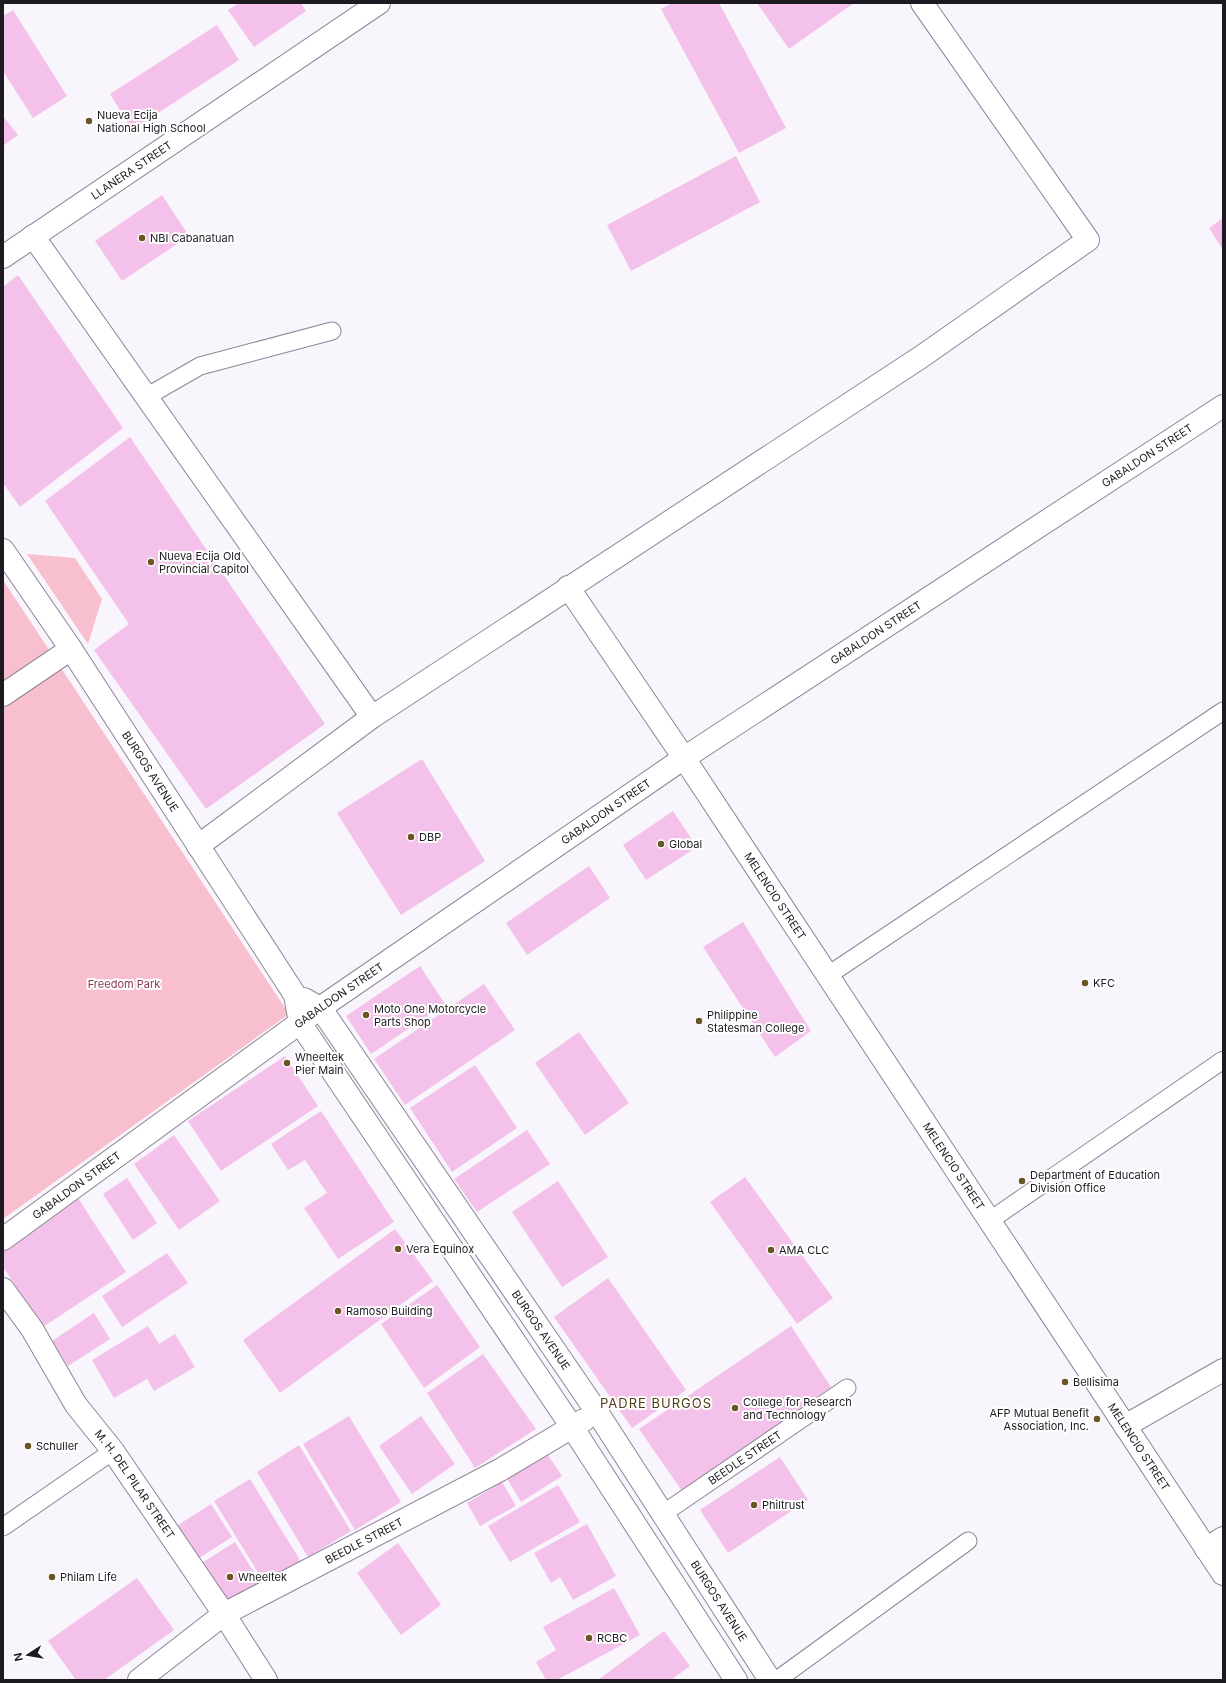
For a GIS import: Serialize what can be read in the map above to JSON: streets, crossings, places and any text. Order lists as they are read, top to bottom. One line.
{"streets":{"street":["LLANERA STREET","GABALDON STREET","BURGOS AVENUE","MELENCIO STREET","BEEDLE STREET","M. H. DEL PILAR STREET"]},"crossings":[["GABALDON STREET","BURGOS AVENUE"],["GABALDON STREET","MELENCIO STREET"],["BURGOS AVENUE","BEEDLE STREET"],["BEEDLE STREET","M. H. DEL PILAR STREET"]],"districts":["PADRE BURGOS"],"parks":["Freedom Park"],"places":["Nueva Ecija National High School","NBI Cabanatuan","Nueva Ecija Old Provincial Capitol","DBP","Global","KFC","Moto One Motorcycle Parts Shop","Philippine Statesman College","Wheeltek Pier Main","Department of Education Division Office","Vera Equinox","AMA CLC","Ramoso Building","Bellisima","College for Research and Technology","AFP Mutual Benefit Association, Inc.","Schuller","Philtrust","Philam Life","Wheeltek","RCBC"],"north":"left"}
